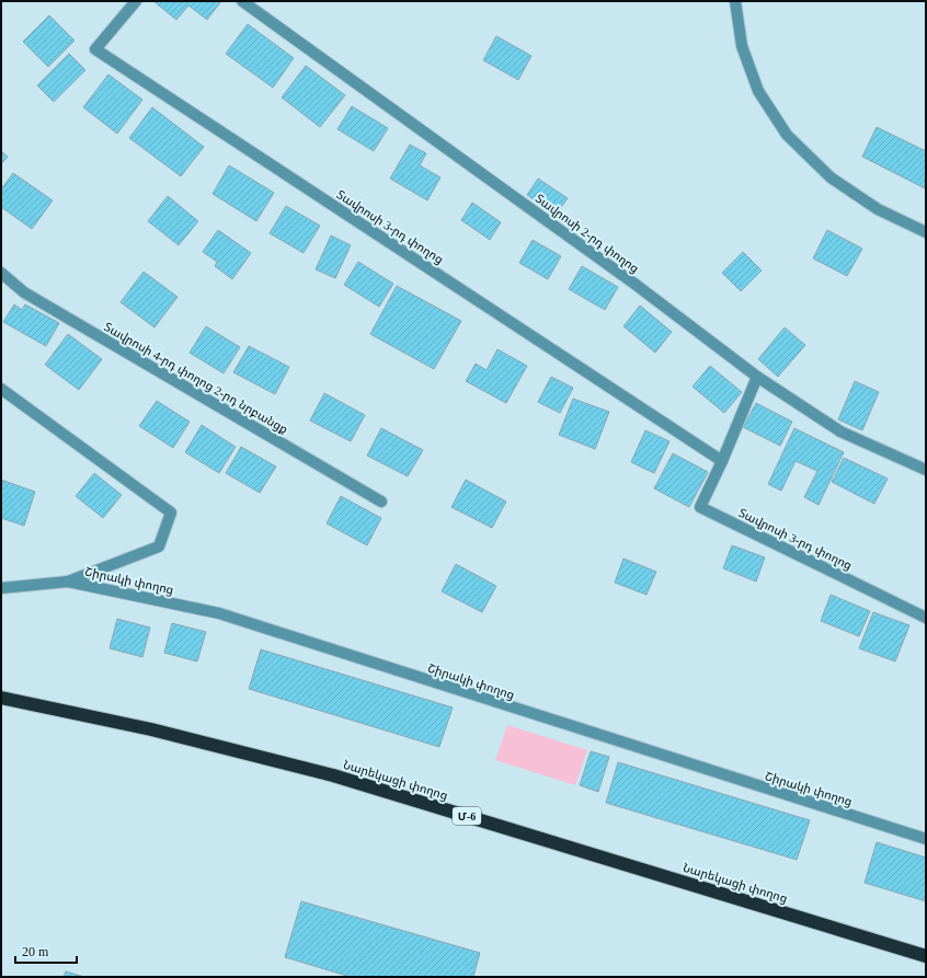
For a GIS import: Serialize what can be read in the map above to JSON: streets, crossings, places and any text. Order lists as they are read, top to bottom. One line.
{"streets":{"highway":["Նարեկացի փողոց","Մ-6"],"street":["Տավրոսի 3-րդ փողոց","Տավրոսի 2-րդ փողոց","Տավրոսի 4-րդ փողոց 2-րդ նրբանցք","Շիրակի փողոց"]},"crossings":[["Տավրոսի 3-րդ փողոց","Տավրոսի 2-րդ փողոց"]],"scale_bar":"20 m"}
